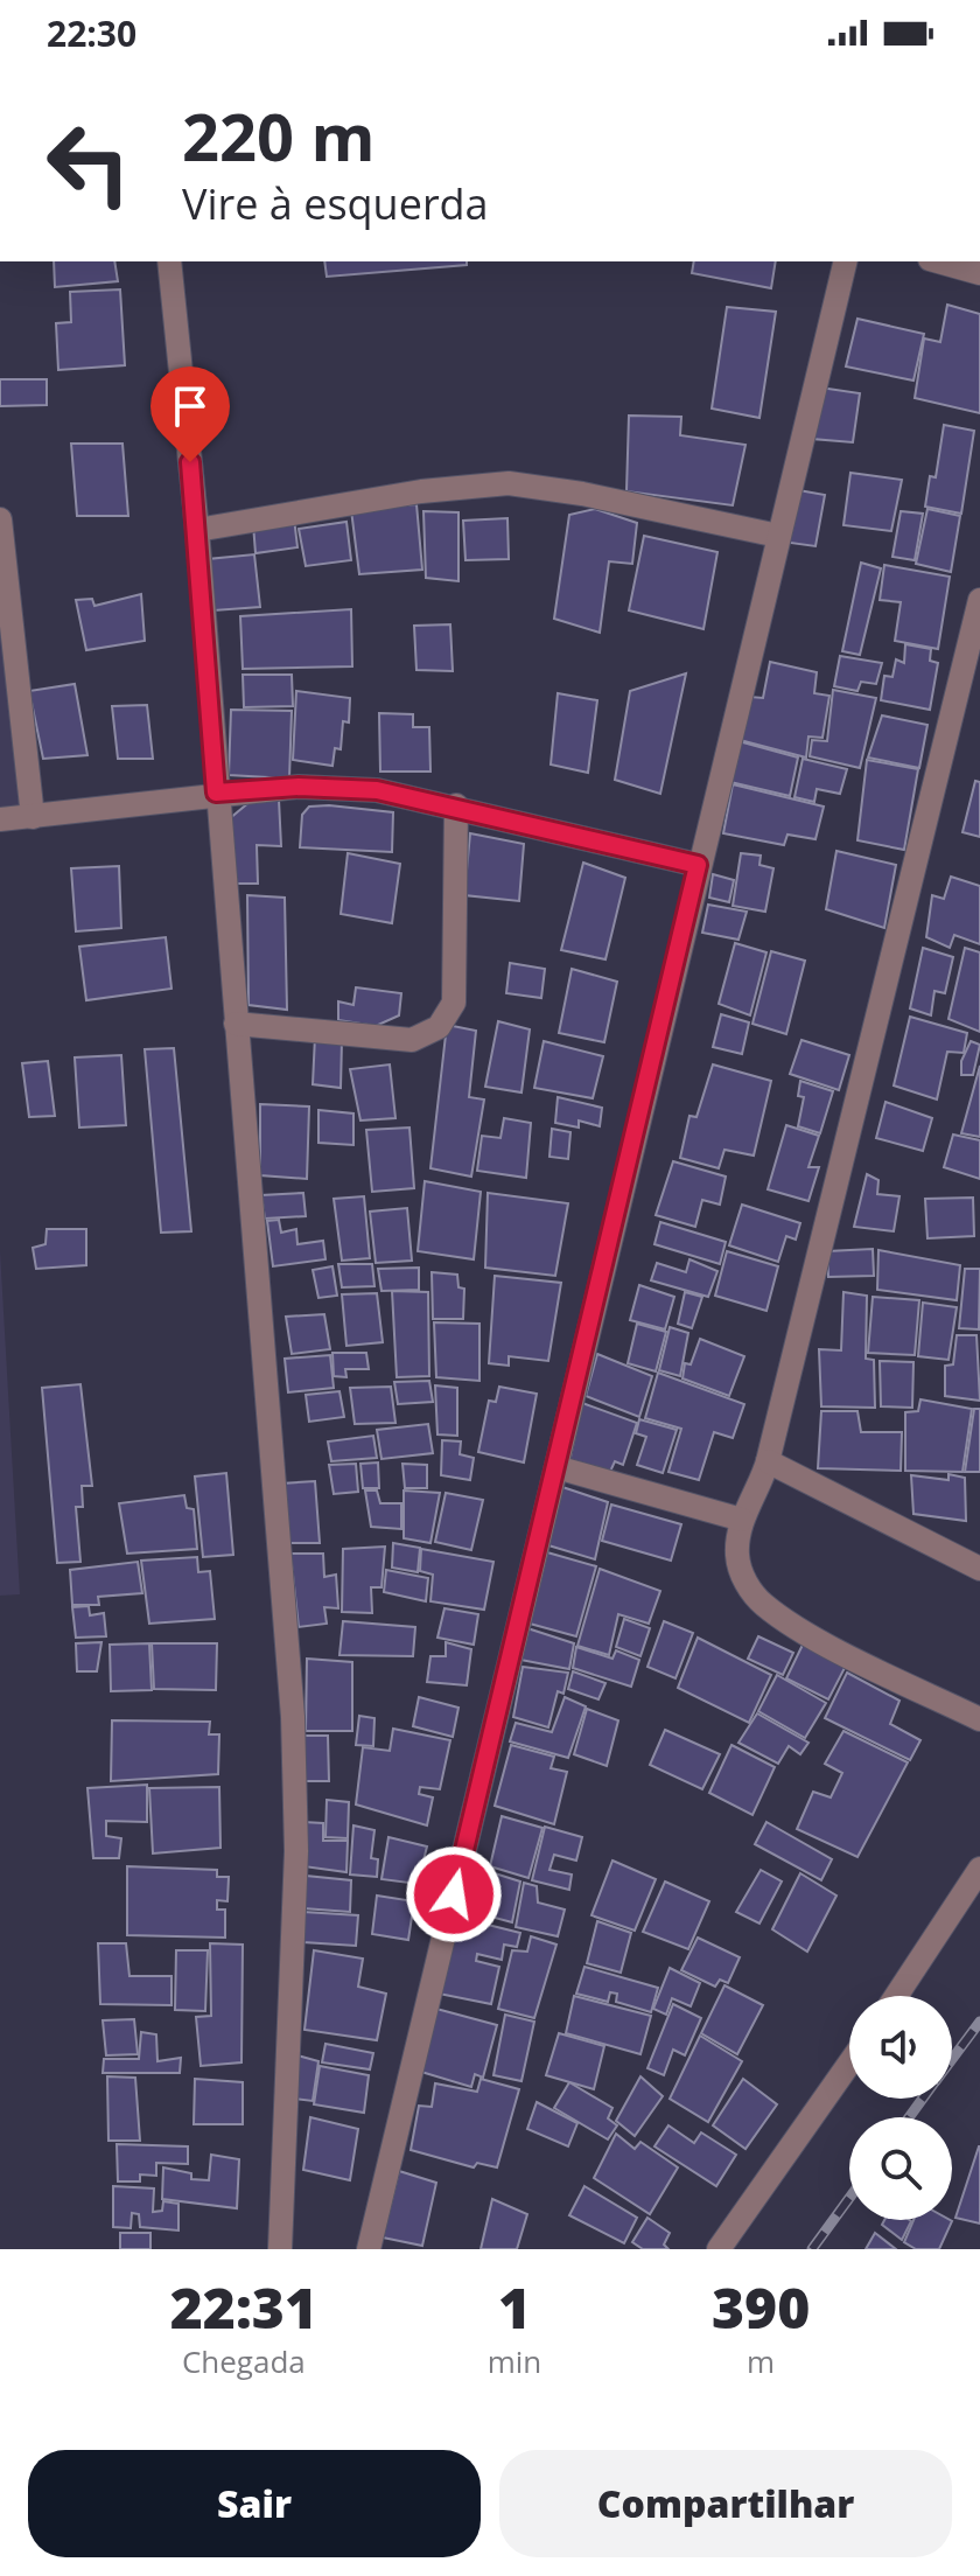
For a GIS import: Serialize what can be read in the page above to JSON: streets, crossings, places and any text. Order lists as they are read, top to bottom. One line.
{"page":{"status":"22:30","turn":["220 m","Vire à esquerda"],"eta":["22:31","Chegada","1","min","390","m"],"buttons":["Sair","Compartilhar"]}}
